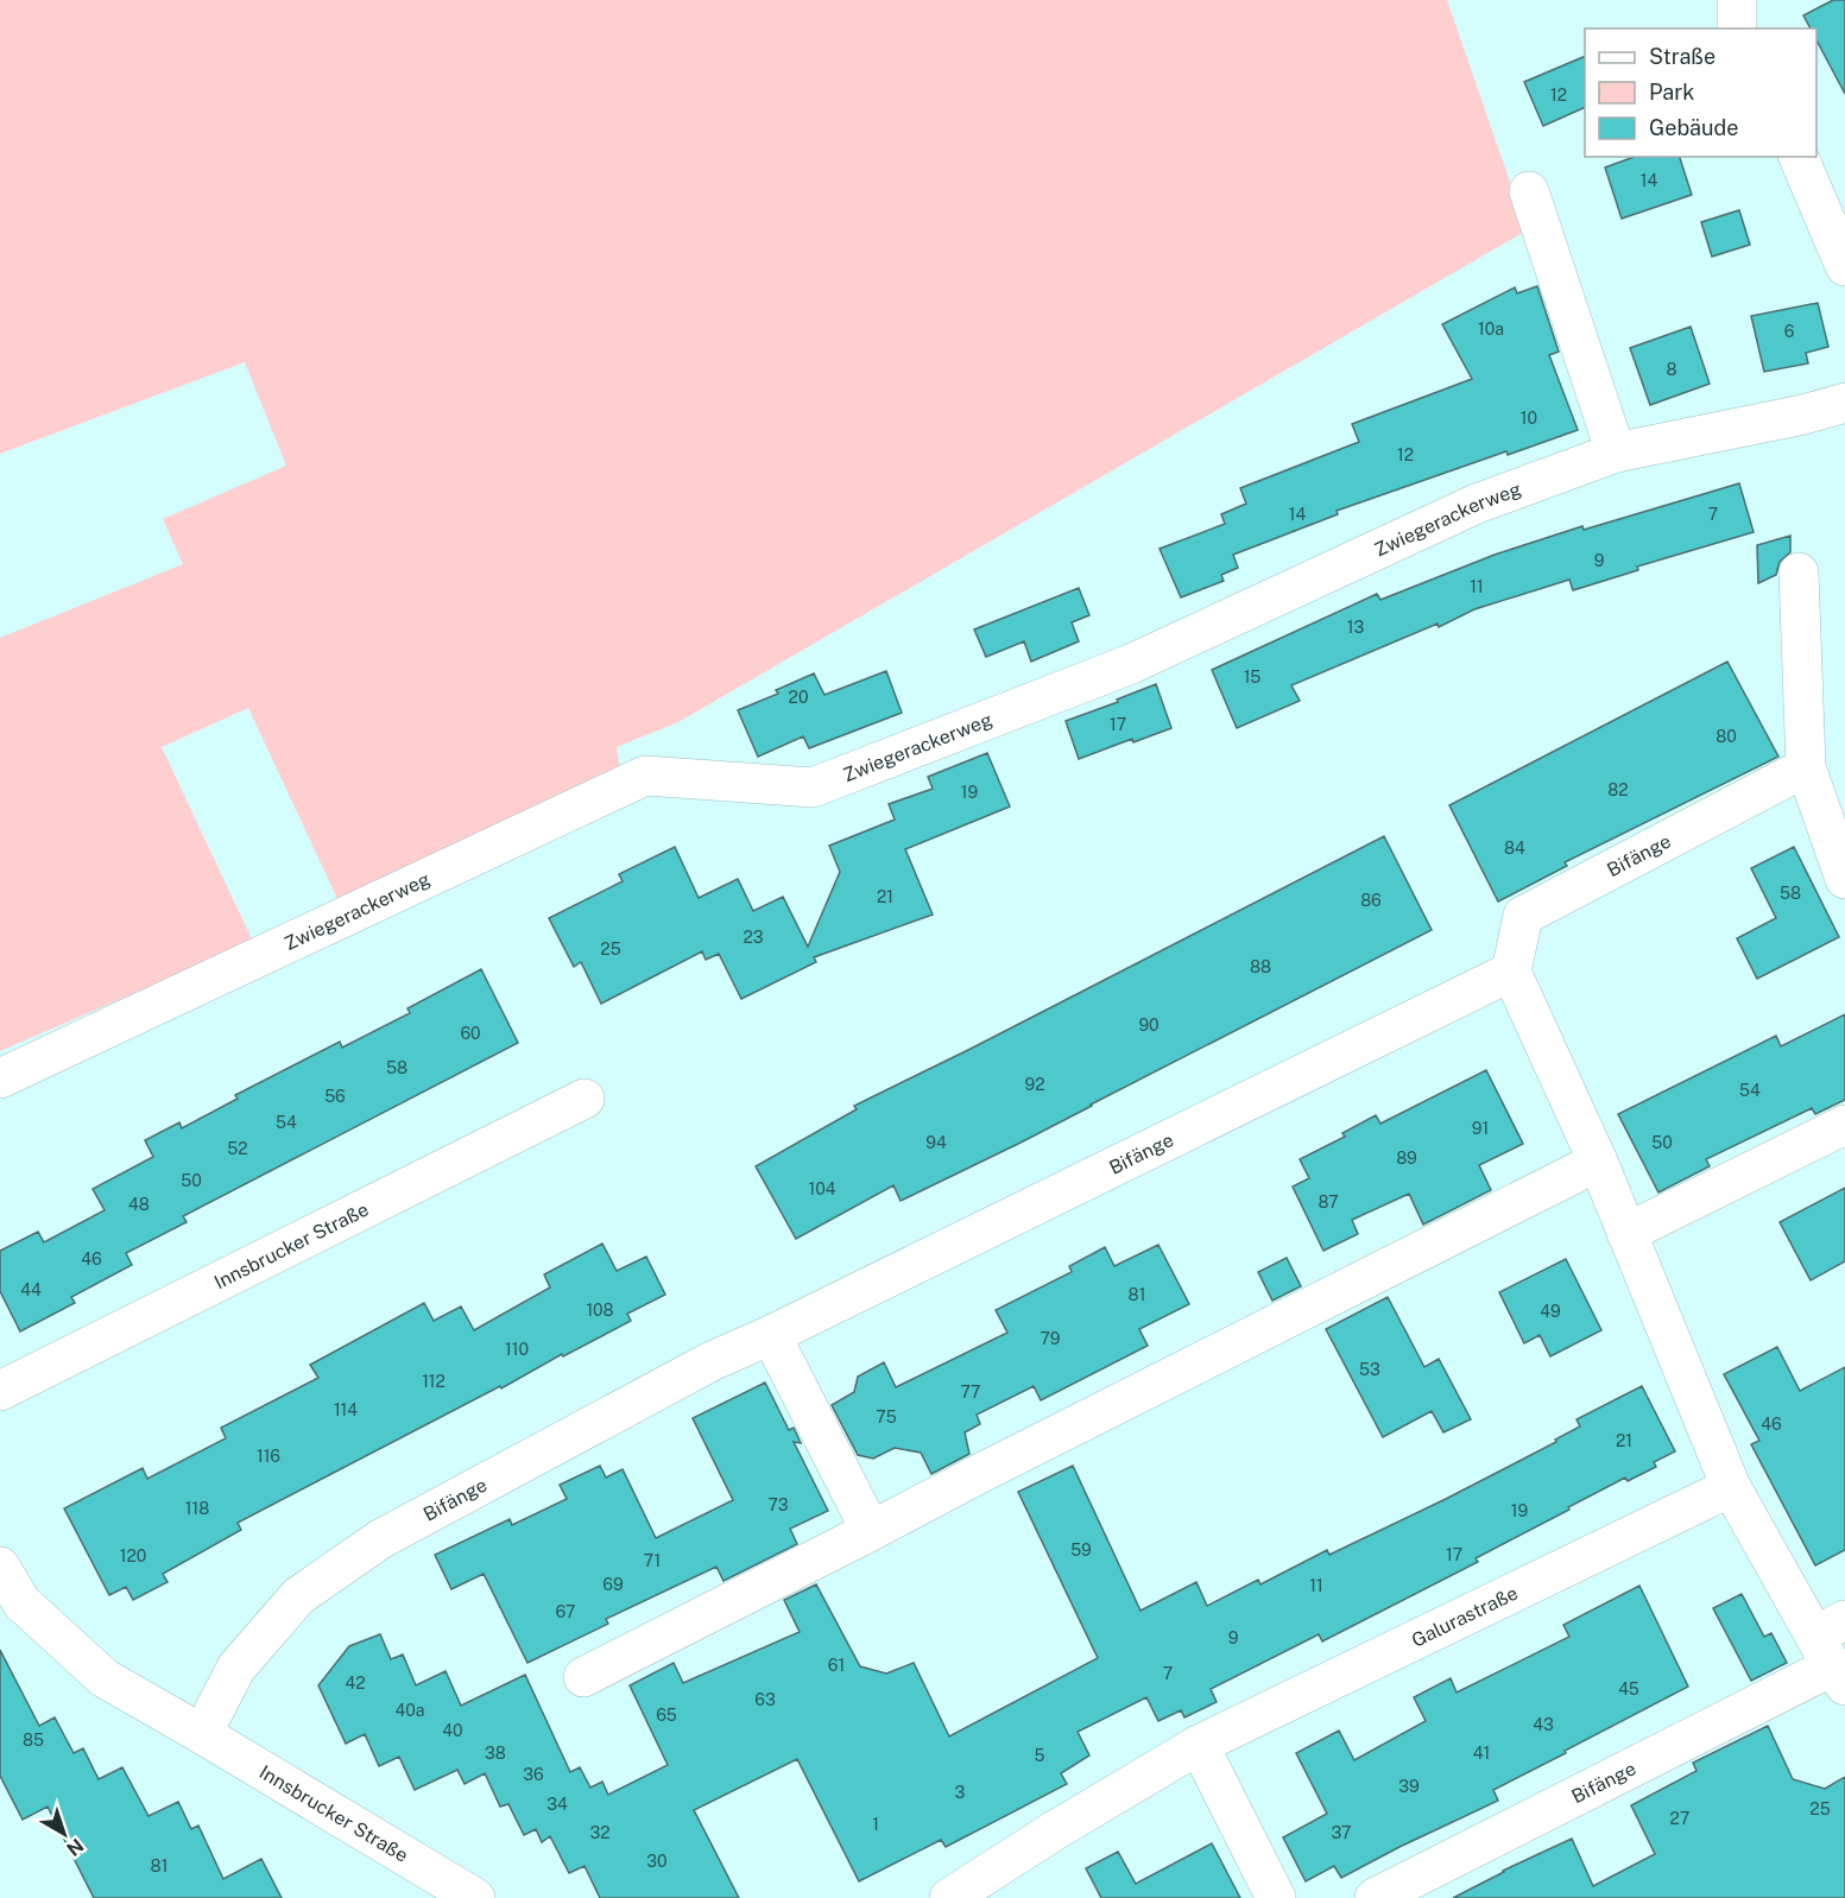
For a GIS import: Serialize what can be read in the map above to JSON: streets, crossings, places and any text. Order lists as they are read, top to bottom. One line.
{"streets":{"street":["Zwiegerackerweg","Bifänge","Innsbrucker Straße","Galurastraße"]},"crossings":[["Bifänge","Innsbrucker Straße"],["Bifänge","Galurastraße"]],"house_numbers":["12","14","10a","6","8","10","12","14","7","9","11","13","15","20","17","80","82","19","84","58","21","86","23","25","88","90","60","58","92","54","56","54","91","94","50","52","89","50","104","87","48","46","44","81","108","49","79","110","53","112","77","114","75","46","21","116","73","118","19","59","17","120","71","69","11","67","9","61","7","42","45","63","40a","65","43","40","85","38","41","5","36","39","3","34","25","27","1","32","37","30","81"],"legend":["Straße","Park","Gebäude"],"north":"bottom right"}
